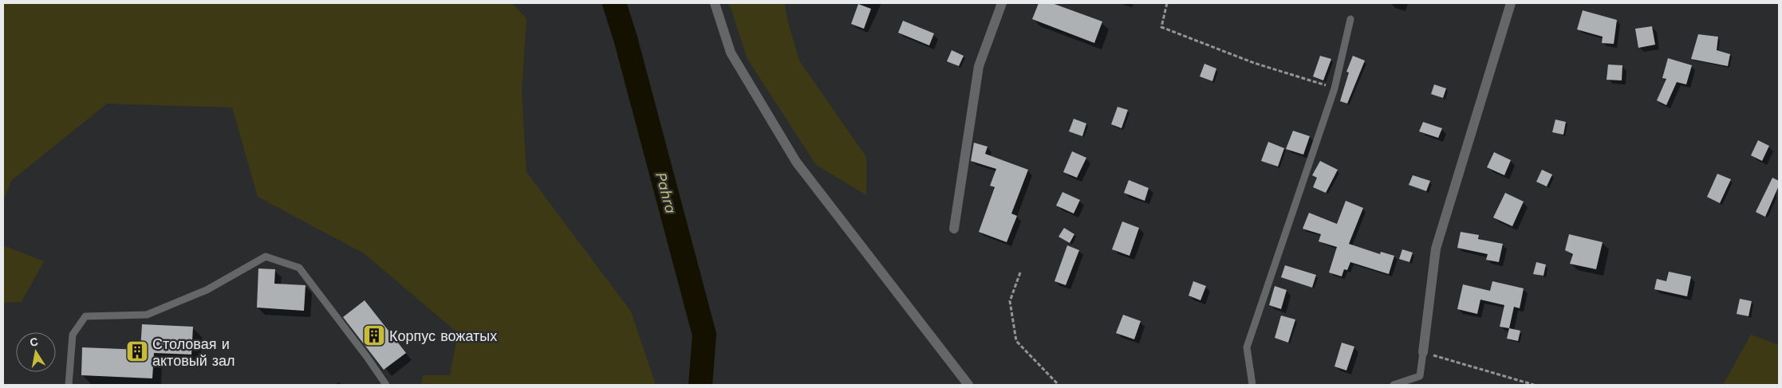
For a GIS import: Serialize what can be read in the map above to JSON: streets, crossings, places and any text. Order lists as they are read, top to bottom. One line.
{"water":["Pahra"],"places":{"building":["Корпус вожатых","Столовая и актовый зал"]},"north":"top"}
